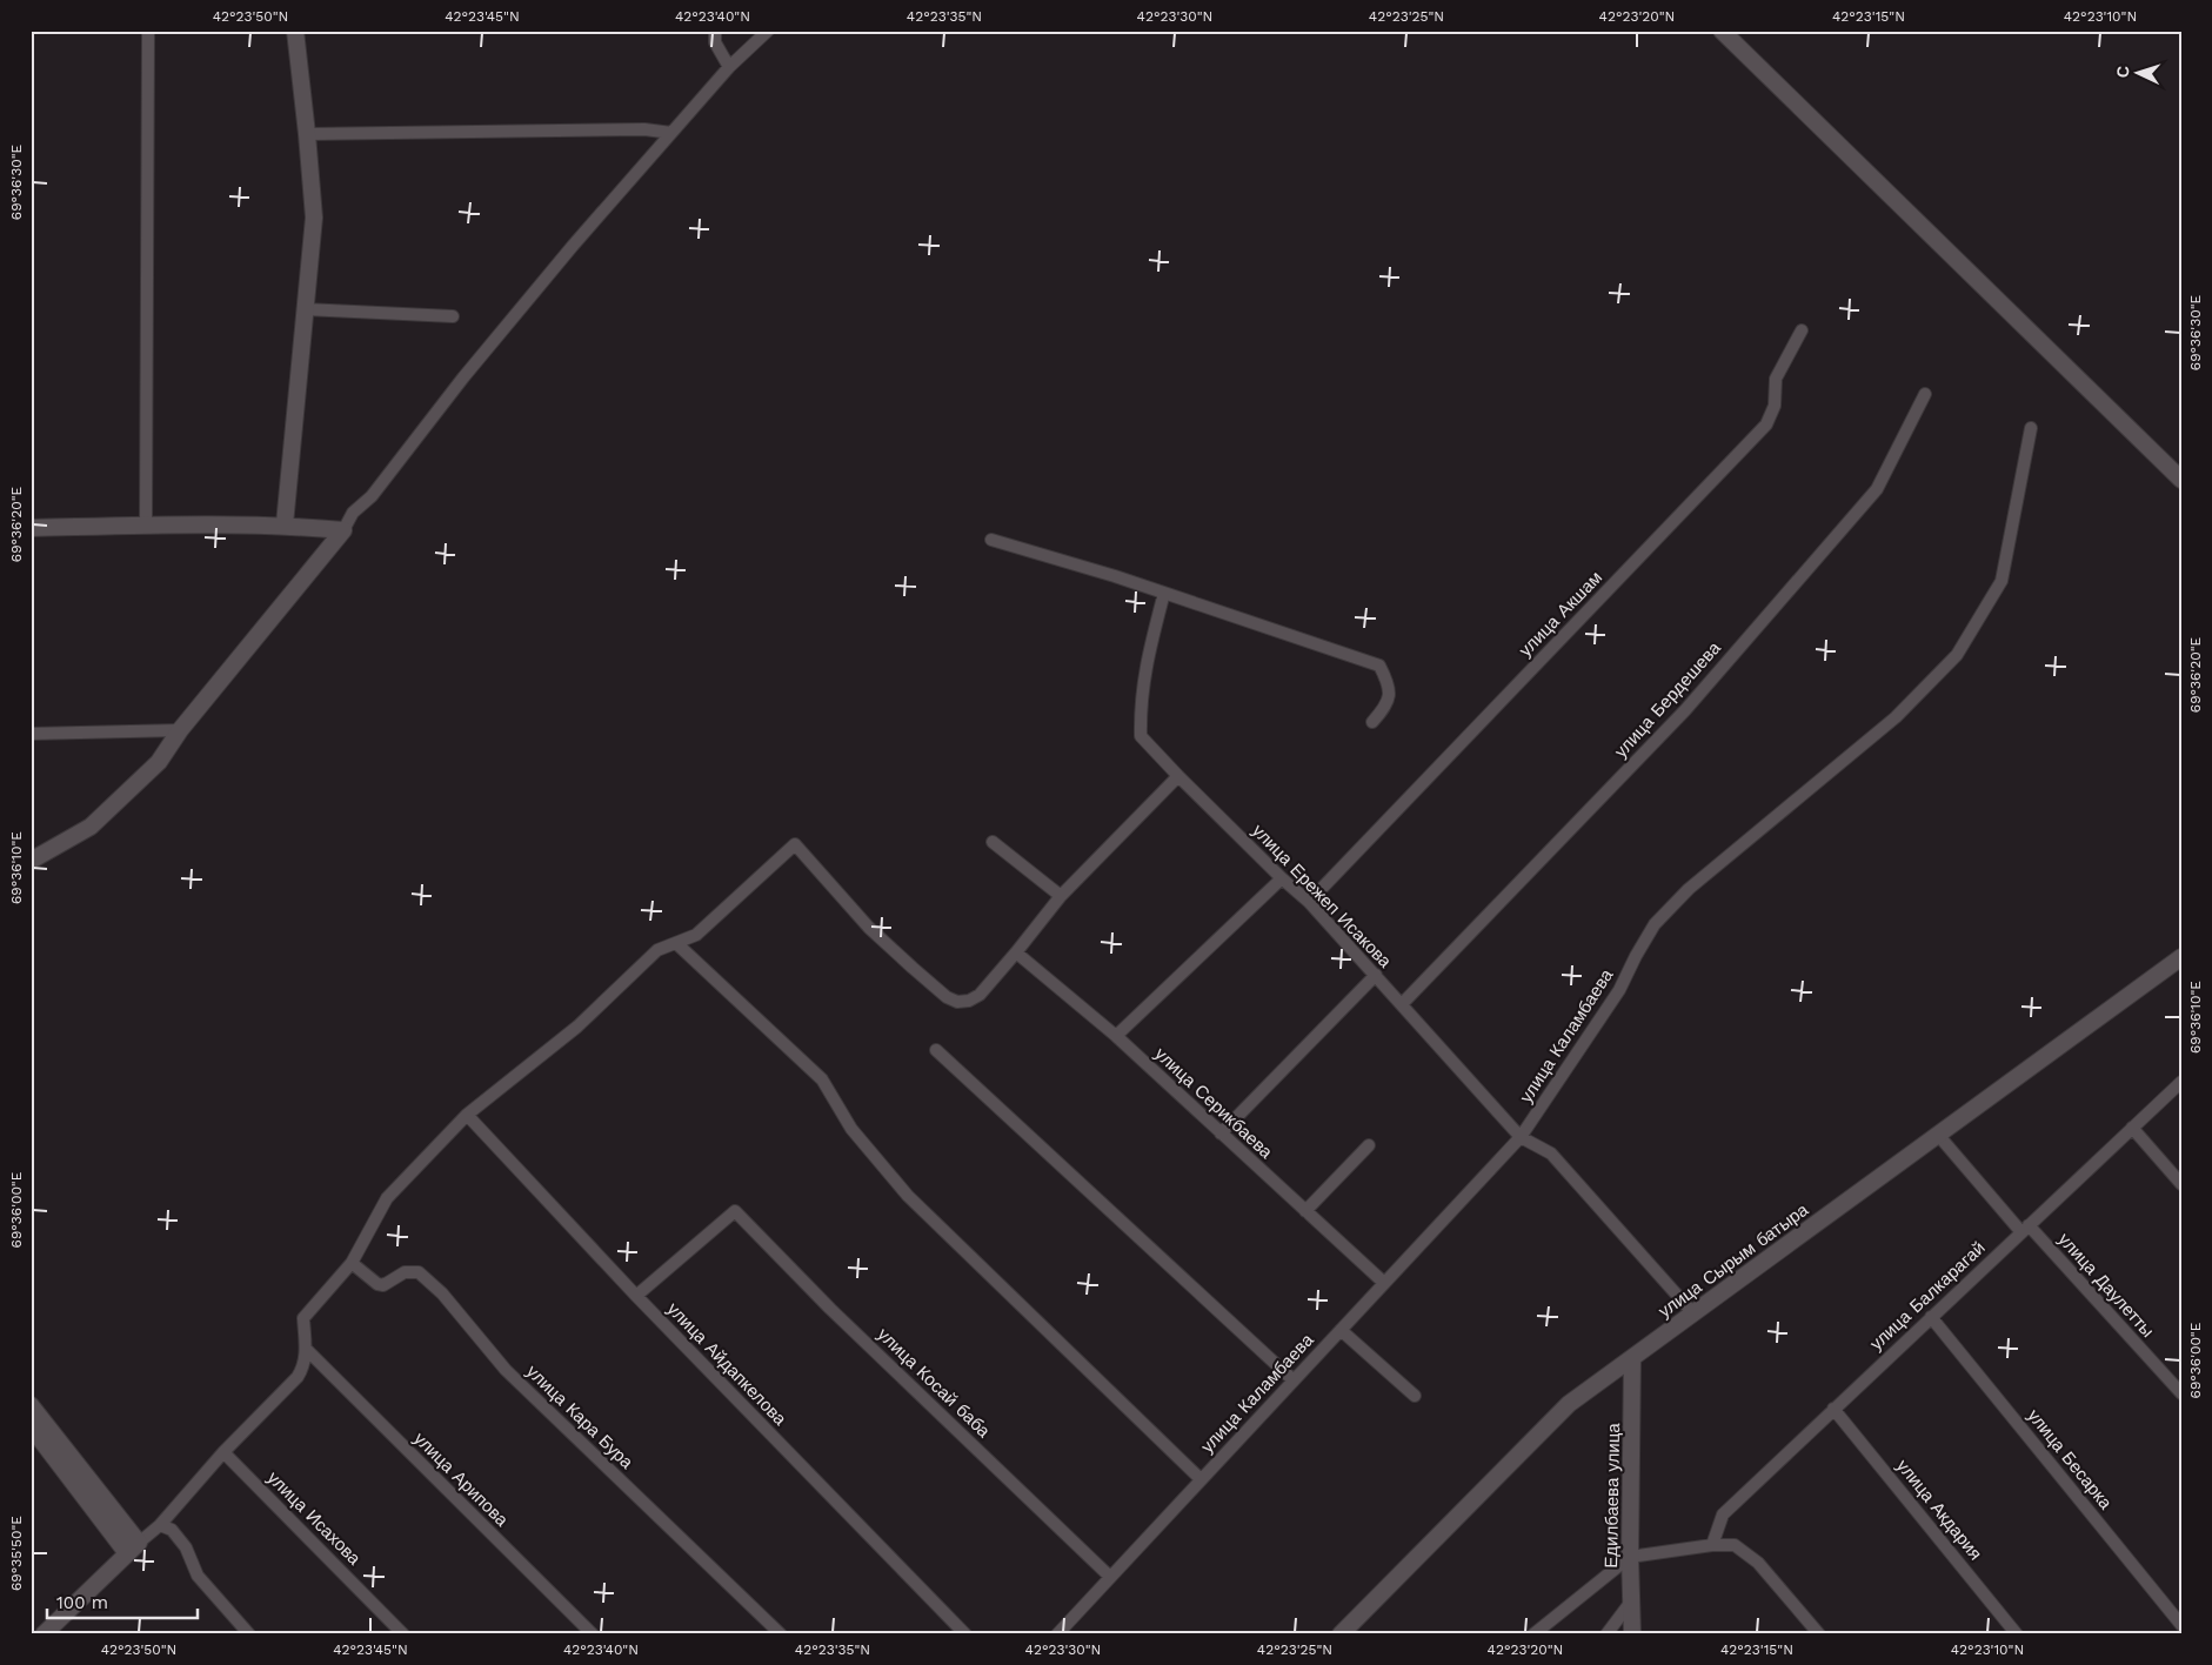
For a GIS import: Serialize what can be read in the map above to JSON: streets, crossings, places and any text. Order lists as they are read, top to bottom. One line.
{"streets":{"street":["улица Акшам","улица Бердешева","улица Ережеп Исакова","улица Каламбаева","улица Серикбаева","улица Сырым батыра","улица Даулетты","улица Балкарагай","улица Айдапкелова","улица Косай баба","улица Кара Бура","улица Бесарка","улица Арипова","Едилбаева улица","улица Акдария","улица Исахова"]},"crossings":[["улица Акшам","улица Ережеп Исакова"],["улица Бердешева","улица Ережеп Исакова"],["улица Ережеп Исакова","улица Каламбаева"],["улица Ережеп Исакова","улица Сырым батыра"],["улица Каламбаева","улица Серикбаева"],["улица Каламбаева","улица Косай баба"],["улица Сырым батыра","улица Даулетты"],["улица Сырым батыра","Едилбаева улица"],["улица Даулетты","улица Балкарагай"],["улица Балкарагай","улица Бесарка"],["улица Балкарагай","улица Акдария"],["улица Айдапкелова","улица Косай баба"]],"scale_bar":"100 m","north":"left","coordinates":["42°23'50\"N","42°23'45\"N","42°23'40\"N","42°23'35\"N","42°23'30\"N","42°23'25\"N","42°23'20\"N","42°23'15\"N","42°23'10\"N","69°36'30\"E","69°36'20\"E","69°36'10\"E","69°36'00\"E","69°35'50\"E"]}
